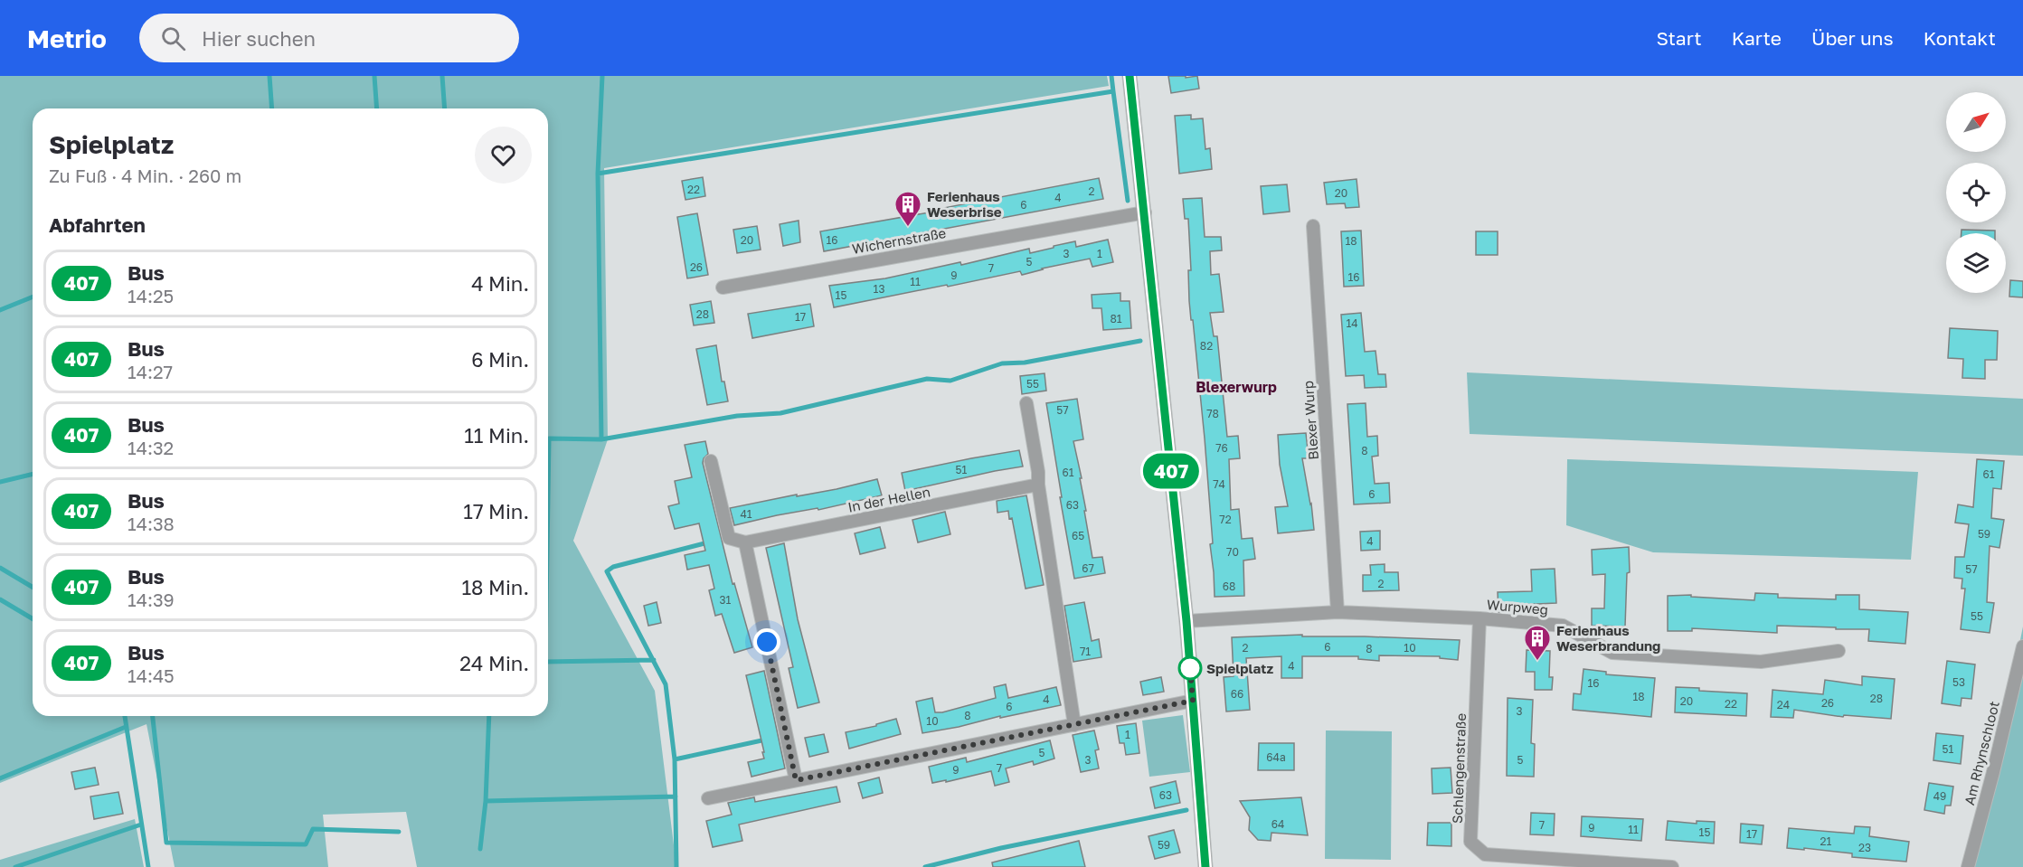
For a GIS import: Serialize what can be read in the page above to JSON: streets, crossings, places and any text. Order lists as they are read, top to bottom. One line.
{"streets":{"street":["Wichernstraße","Blexer Wurp","In der Hellen","Wurpweg","Am Rhynschloot","Schlengenstraße"]},"crossings":[["Blexer Wurp","Wurpweg"],["Wurpweg","Schlengenstraße"]],"districts":["Blexerwurp"],"places":{"building":["Ferienhaus Weserbrise","Ferienhaus Weserbrandung"],"other":["Spielplatz"]},"lines":["bus line 407"],"house_numbers":["22","2","20","4","6","20","16","18","3","1","5","26","7","9","16","11","13","15","28","17","81","14","82","55","57","78","76","8","51","61","61","74","6","63","41","72","59","65","4","70","67","57","2","68","31","55","6","2","10","8","71","4","53","16","66","18","28","4","20","26","22","24","6","3","8","10","1","51","5","64a","3","5","7","9","63","49","64","7","9","11","15","17","21","59","23"],"north":"top right","page":{"header":"Metrio","search":"Hier suchen","nav":["Start","Karte","Über uns","Kontakt"],"on_map":"407","heading":[["Spielplatz","Zu Fuß · 4 Min. · 260 m"],"Abfahrten"],"list":[{"mark":"407","name":"Bus","note":"14:25","value":"4 Min."},{"mark":"407","name":"Bus","note":"14:27","value":"6 Min."},{"mark":"407","name":"Bus","note":"14:32","value":"11 Min."},{"mark":"407","name":"Bus","note":"14:38","value":"17 Min."},{"mark":"407","name":"Bus","note":"14:39","value":"18 Min."},{"mark":"407","name":"Bus","note":"14:45","value":"24 Min."}]}}
